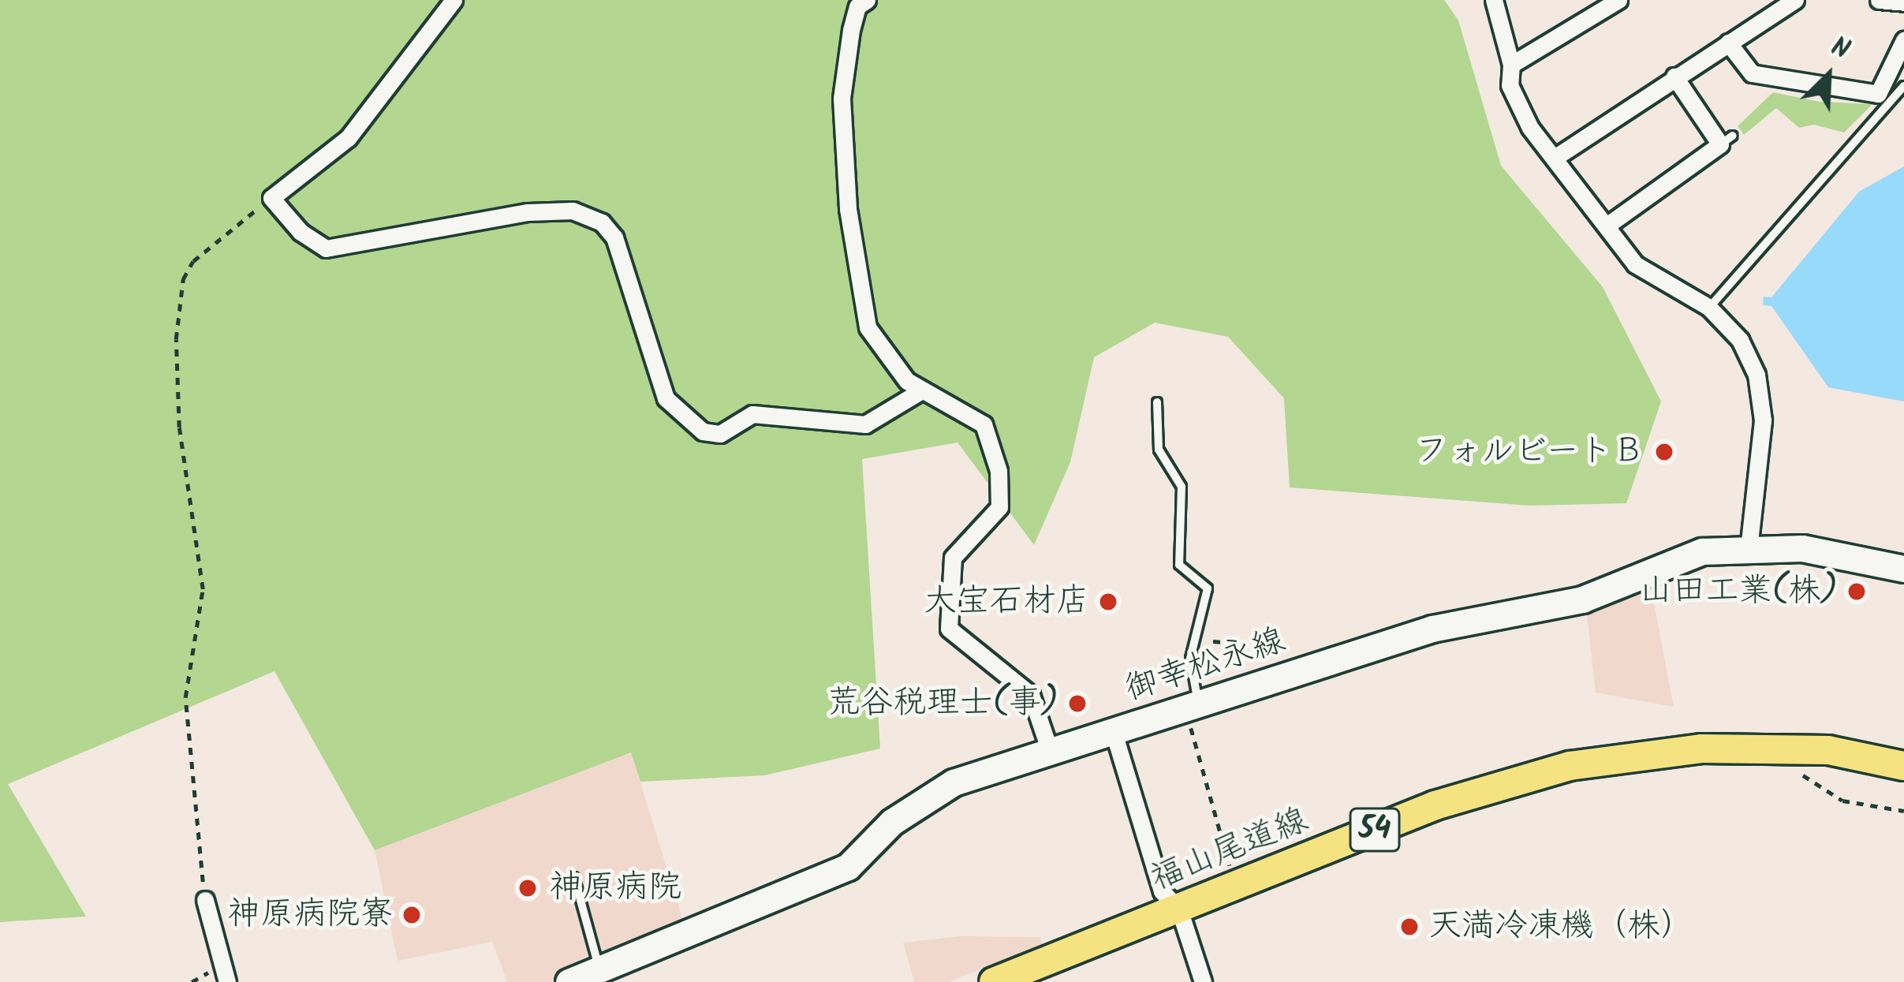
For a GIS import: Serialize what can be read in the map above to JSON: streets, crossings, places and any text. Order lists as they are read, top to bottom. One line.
{"streets":{"main road":["御幸松永線","54","福山尾道線"]},"places":["フォルビートＢ","山田工業(株)","大宝石材店","荒谷税理士(事)","神原病院","神原病院寮","天満冷凍機（株）"],"north":"top right"}
